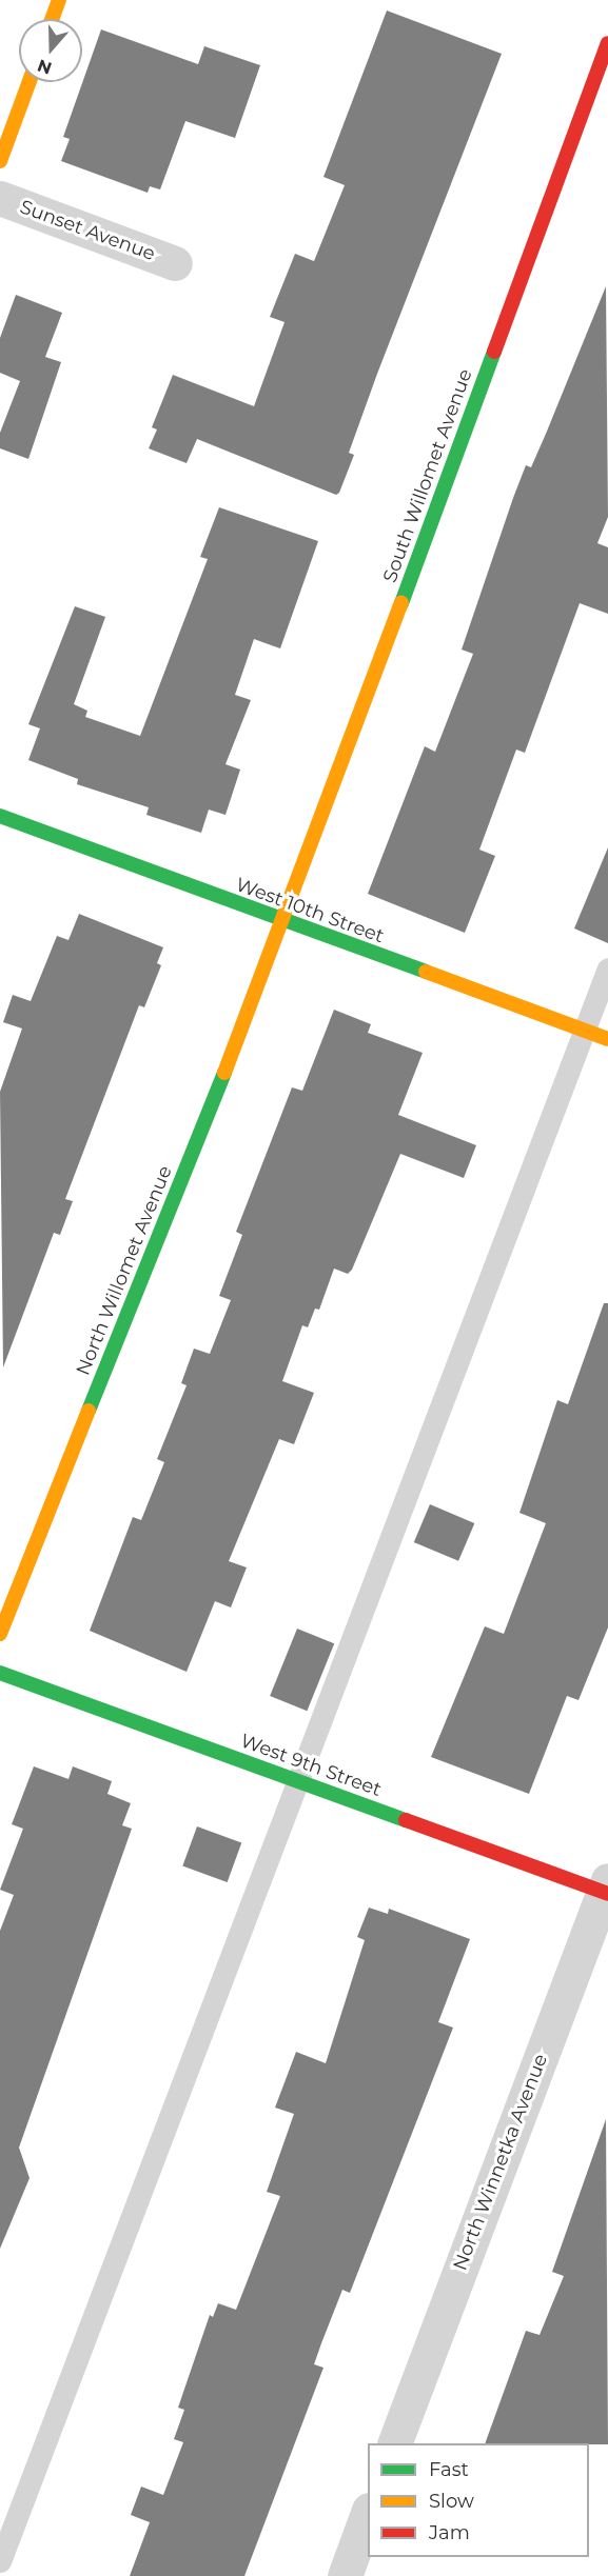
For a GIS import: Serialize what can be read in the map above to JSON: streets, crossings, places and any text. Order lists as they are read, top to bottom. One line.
{"streets":{"street":["Sunset Avenue","South Willomet Avenue","West 10th Street","North Willomet Avenue","West 9th Street","North Winnetka Avenue"]},"crossings":[["South Willomet Avenue","West 10th Street"],["South Willomet Avenue","North Willomet Avenue"],["West 10th Street","North Willomet Avenue"],["West 9th Street","North Winnetka Avenue"]],"legend":["Fast","Slow","Jam"],"north":"bottom"}
